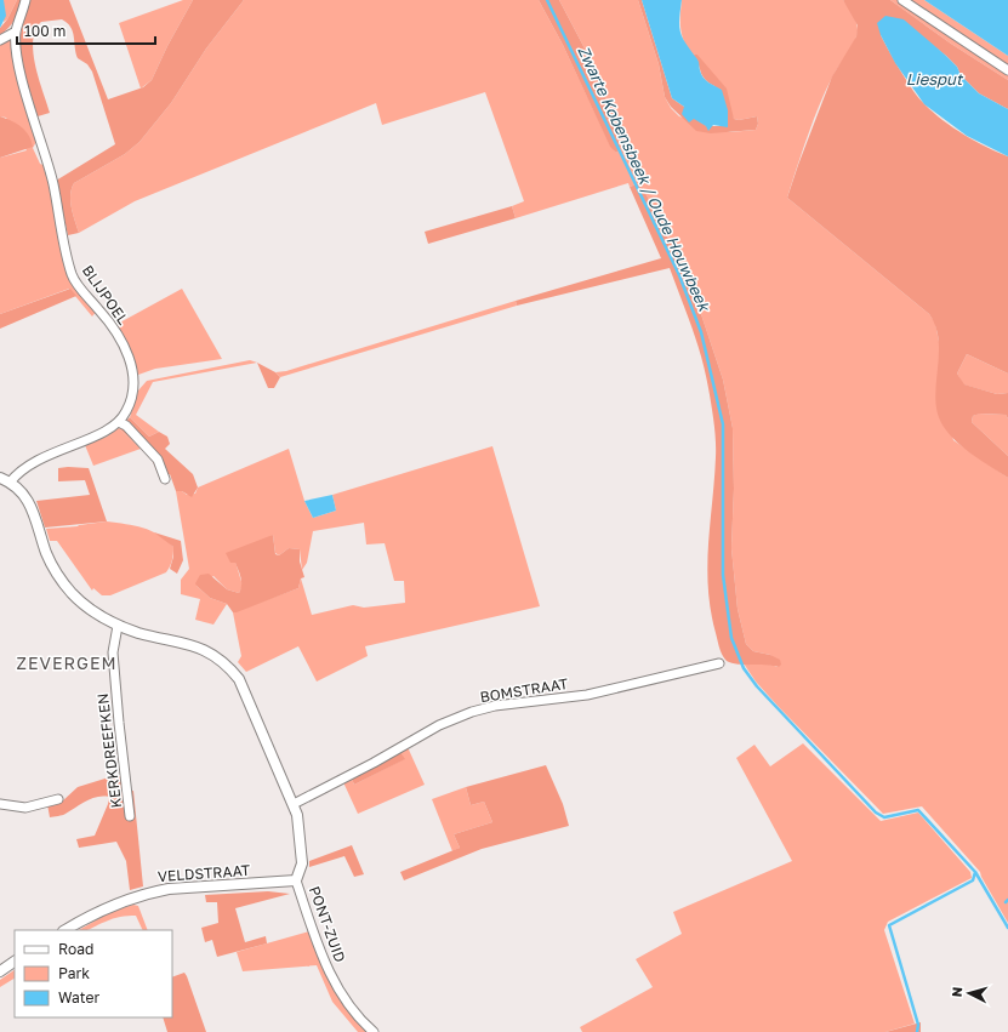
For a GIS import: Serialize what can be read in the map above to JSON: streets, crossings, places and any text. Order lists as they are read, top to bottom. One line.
{"streets":{"street":["BLIJPOEL","BOMSTRAAT","KERKDREEFKEN","VELDSTRAAT","PONT-ZUID"]},"crossings":[["BLIJPOEL","PONT-ZUID"],["BOMSTRAAT","PONT-ZUID"],["KERKDREEFKEN","PONT-ZUID"],["VELDSTRAAT","PONT-ZUID"]],"districts":["ZEVERGEM"],"water":["Liesput","Zwarte Kobensbeek / Oude Houwbeek"],"legend":["Road","Park","Water"],"scale_bar":"100 m","north":"left"}
